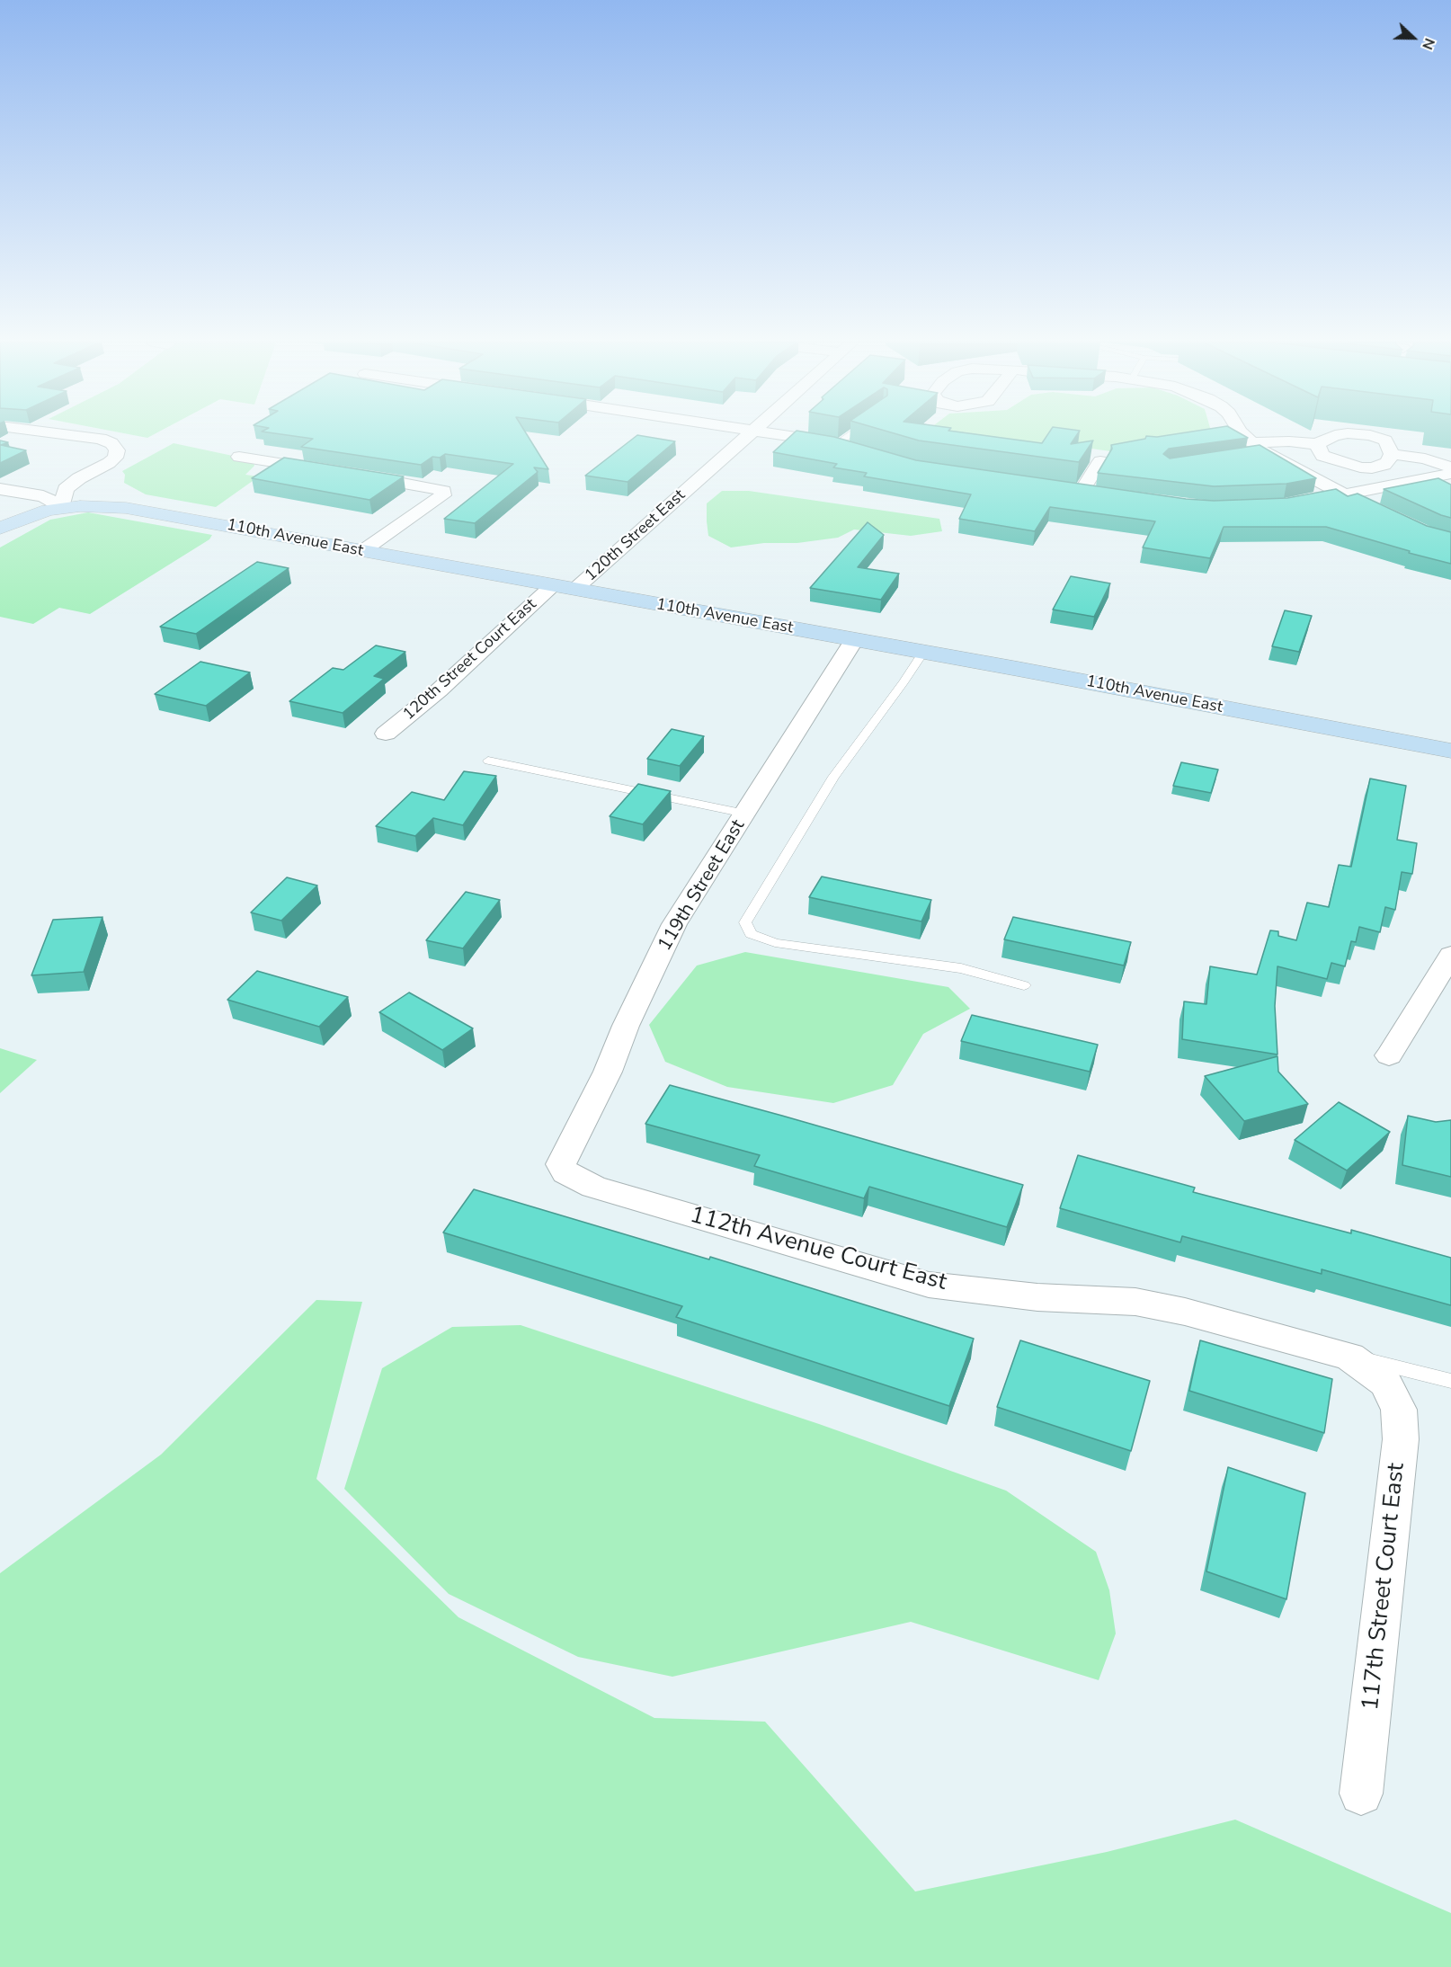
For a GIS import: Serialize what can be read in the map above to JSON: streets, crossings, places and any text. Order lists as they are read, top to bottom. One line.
{"streets":{"street":["120th Street East","110th Avenue East","120th Street Court East","119th Street East","112th Avenue Court East","117th Street Court East"]},"crossings":[["120th Street East","110th Avenue East"],["110th Avenue East","120th Street Court East"],["110th Avenue East","119th Street East"],["119th Street East","112th Avenue Court East"],["112th Avenue Court East","117th Street Court East"]],"north":"right"}
